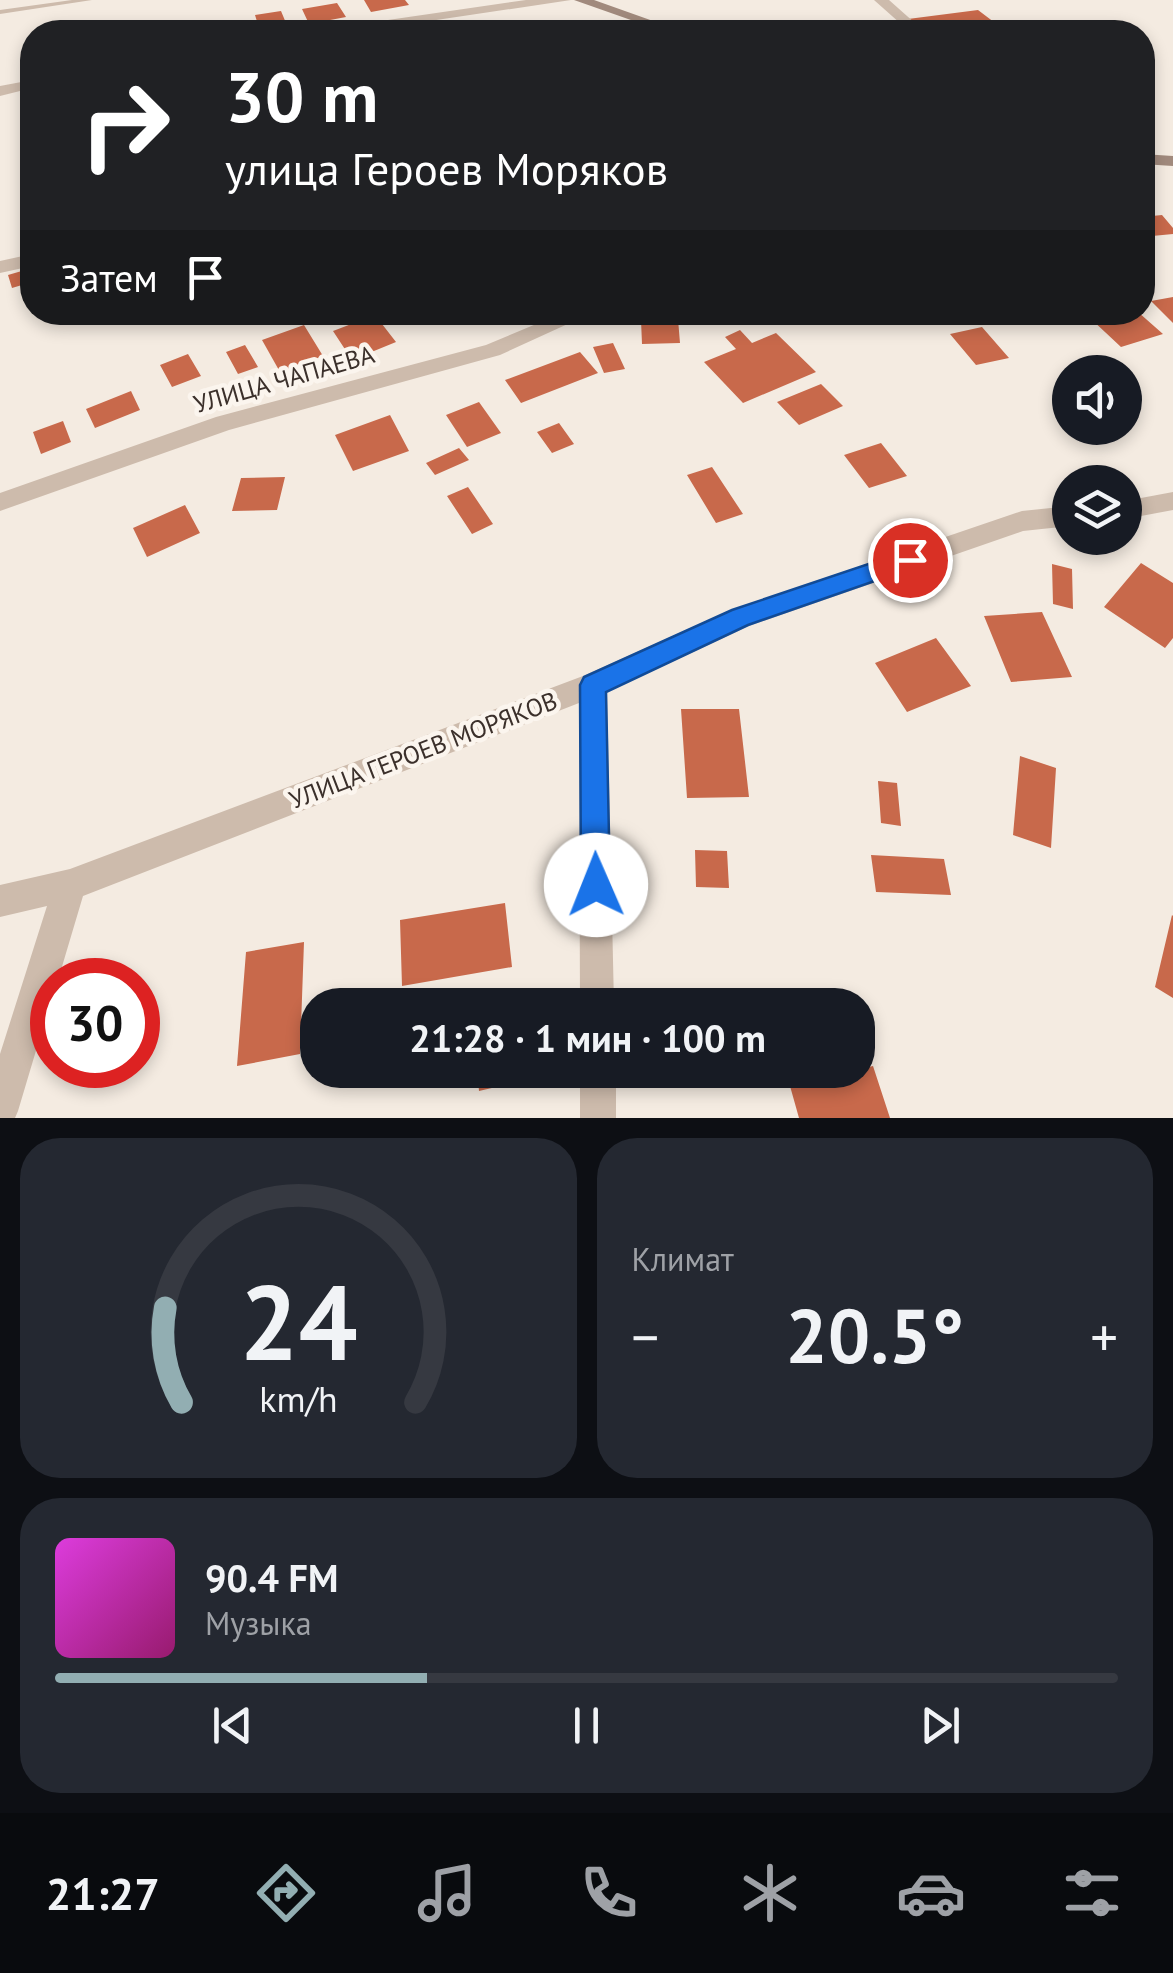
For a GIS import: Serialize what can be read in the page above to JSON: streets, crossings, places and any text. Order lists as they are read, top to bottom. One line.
{"streets":{"street":["УЛИЦА ЧАПАЕВА","УЛИЦА ГЕРОЕВ МОРЯКОВ"]},"page":{"turn":["30 m","улица Героев Моряков"],"then":"Затем","limit":"30","trip":"21:28 · 1 мин · 100 m","tile":"Климат","heat":["−","20.5°","+"],"song":["90.4 FM","Музыка"],"tabs":"21:27","gauge":["24","km/h"]}}
